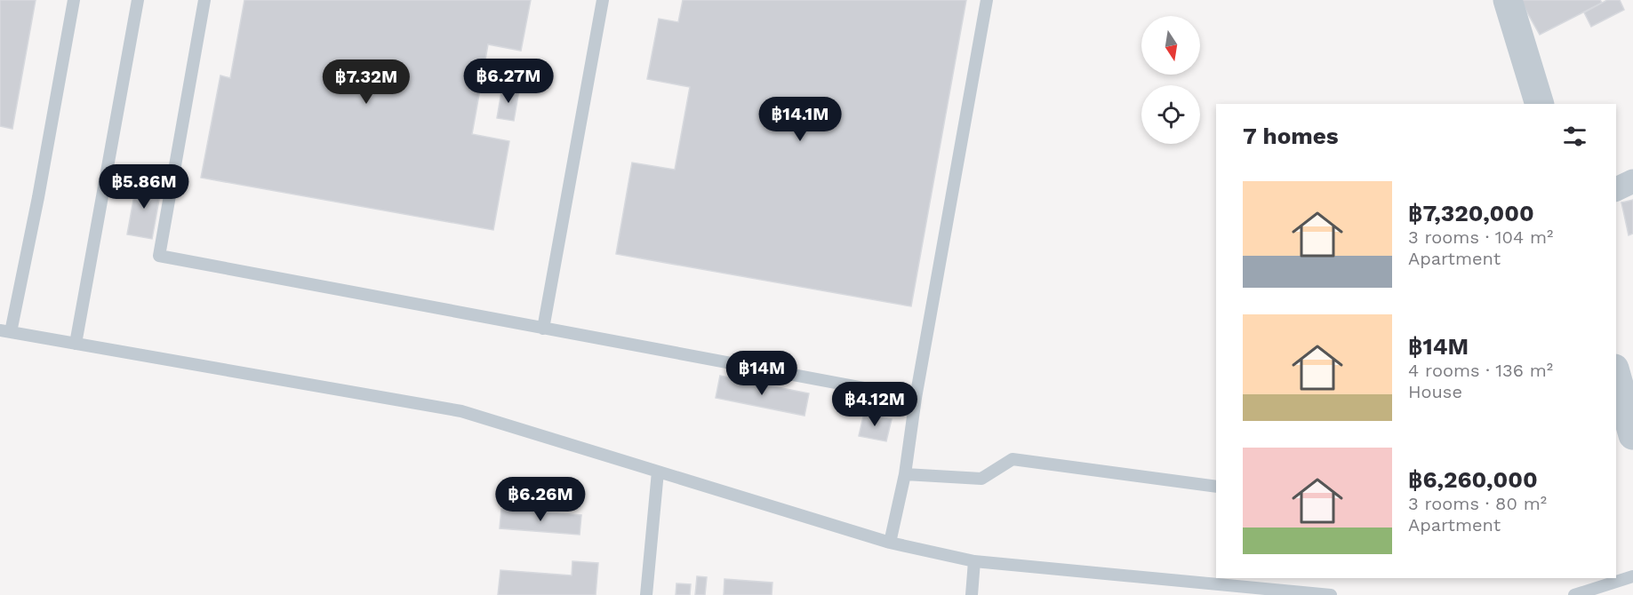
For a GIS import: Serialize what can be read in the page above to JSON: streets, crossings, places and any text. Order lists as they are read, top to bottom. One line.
{"north":"bottom","page":{"price":["฿6.27M","฿7.32M","฿14.1M","฿5.86M","฿14M","฿4.12M","฿6.26M"],"heading":"7 homes","list":[{"name":"฿7,320,000","note":"3 rooms · 104 m² · Apartment"},{"name":"฿14M","note":"4 rooms · 136 m² · House"},{"name":"฿6,260,000","note":"3 rooms · 80 m² · Apartment"}]}}
